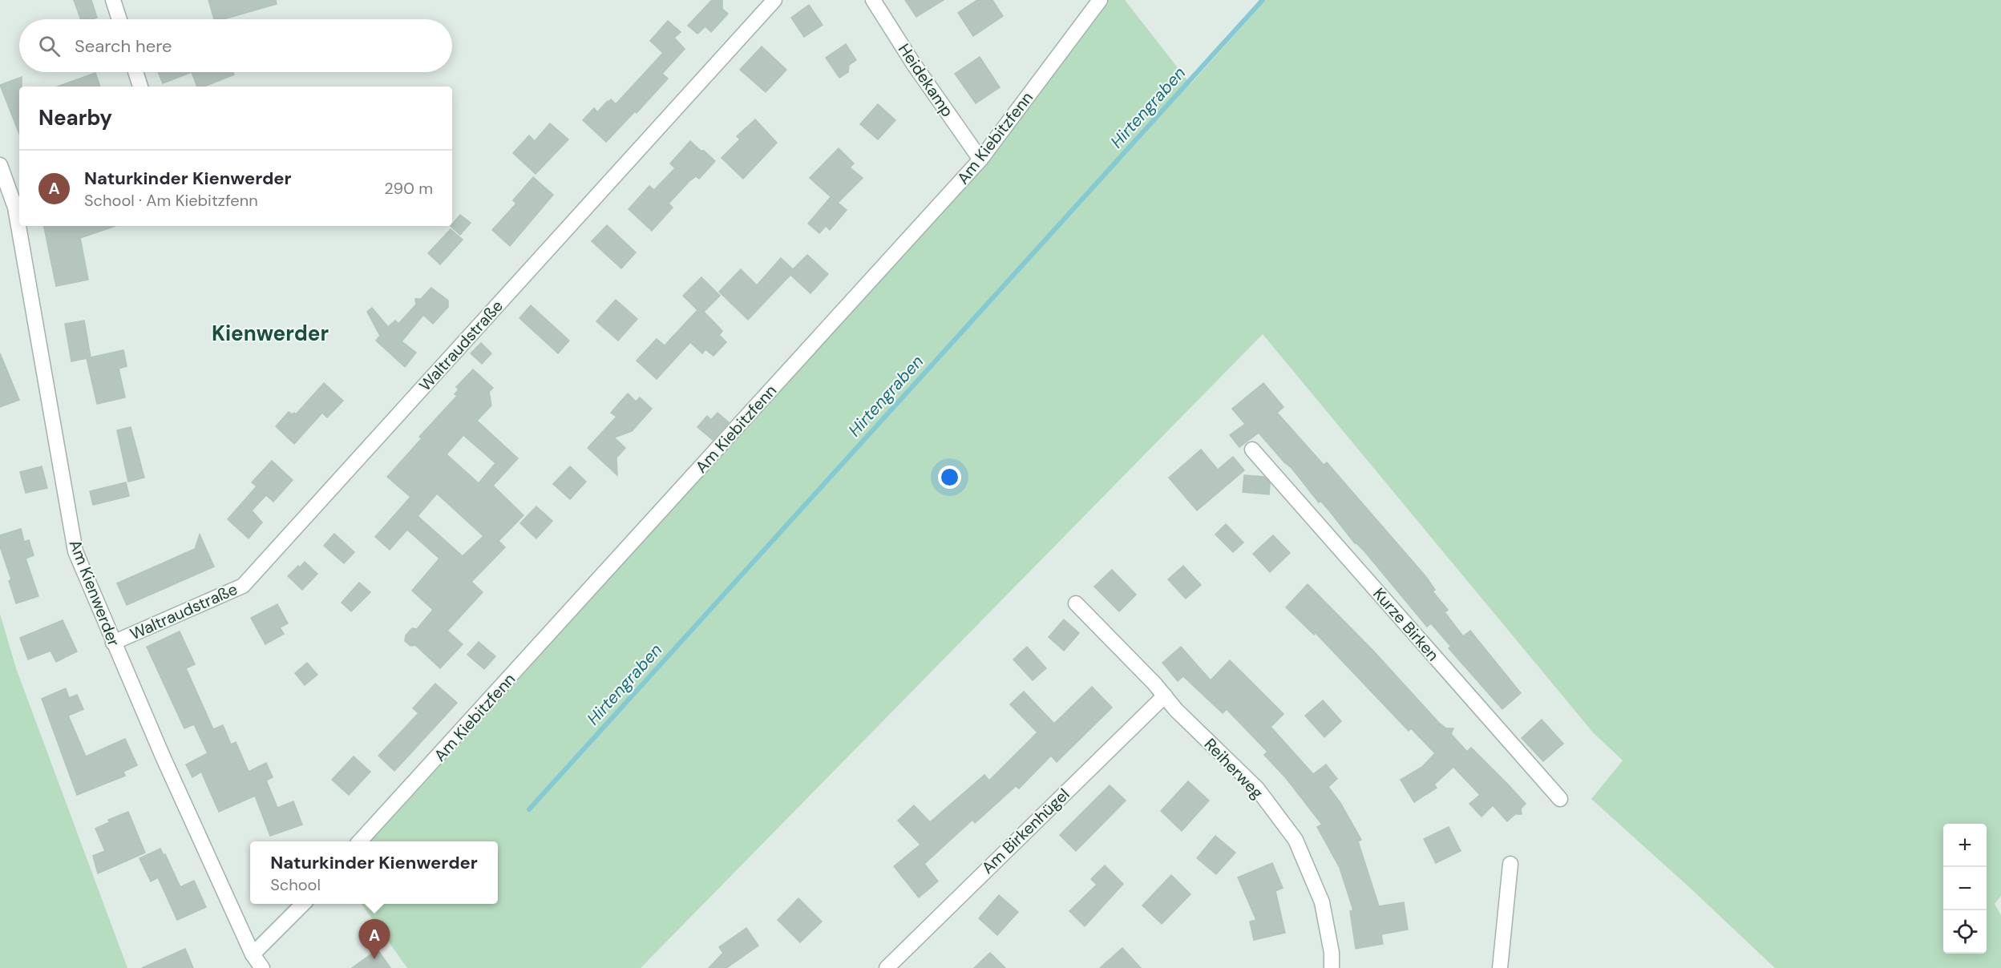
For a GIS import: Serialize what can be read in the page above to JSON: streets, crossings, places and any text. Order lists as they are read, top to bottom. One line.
{"streets":{"street":["Heidekamp","Am Kiebitzfenn","Waltraudstraße","Am Kienwerder","Kurze Birken","Reiherweg","Am Birkenhügel"]},"crossings":[["Heidekamp","Am Kiebitzfenn"],["Waltraudstraße","Am Kienwerder"],["Reiherweg","Am Birkenhügel"]],"districts":["Kienwerder"],"water":["Hirtengraben"],"page":{"search":"Search here","heading":"Nearby","list":[{"mark":"A","name":"Naturkinder Kienwerder","note":"School · Am Kiebitzfenn","value":"290 m"}],"map_buttons":["+","−"],"popup":["Naturkinder Kienwerder","School"],"pins":"A"}}
